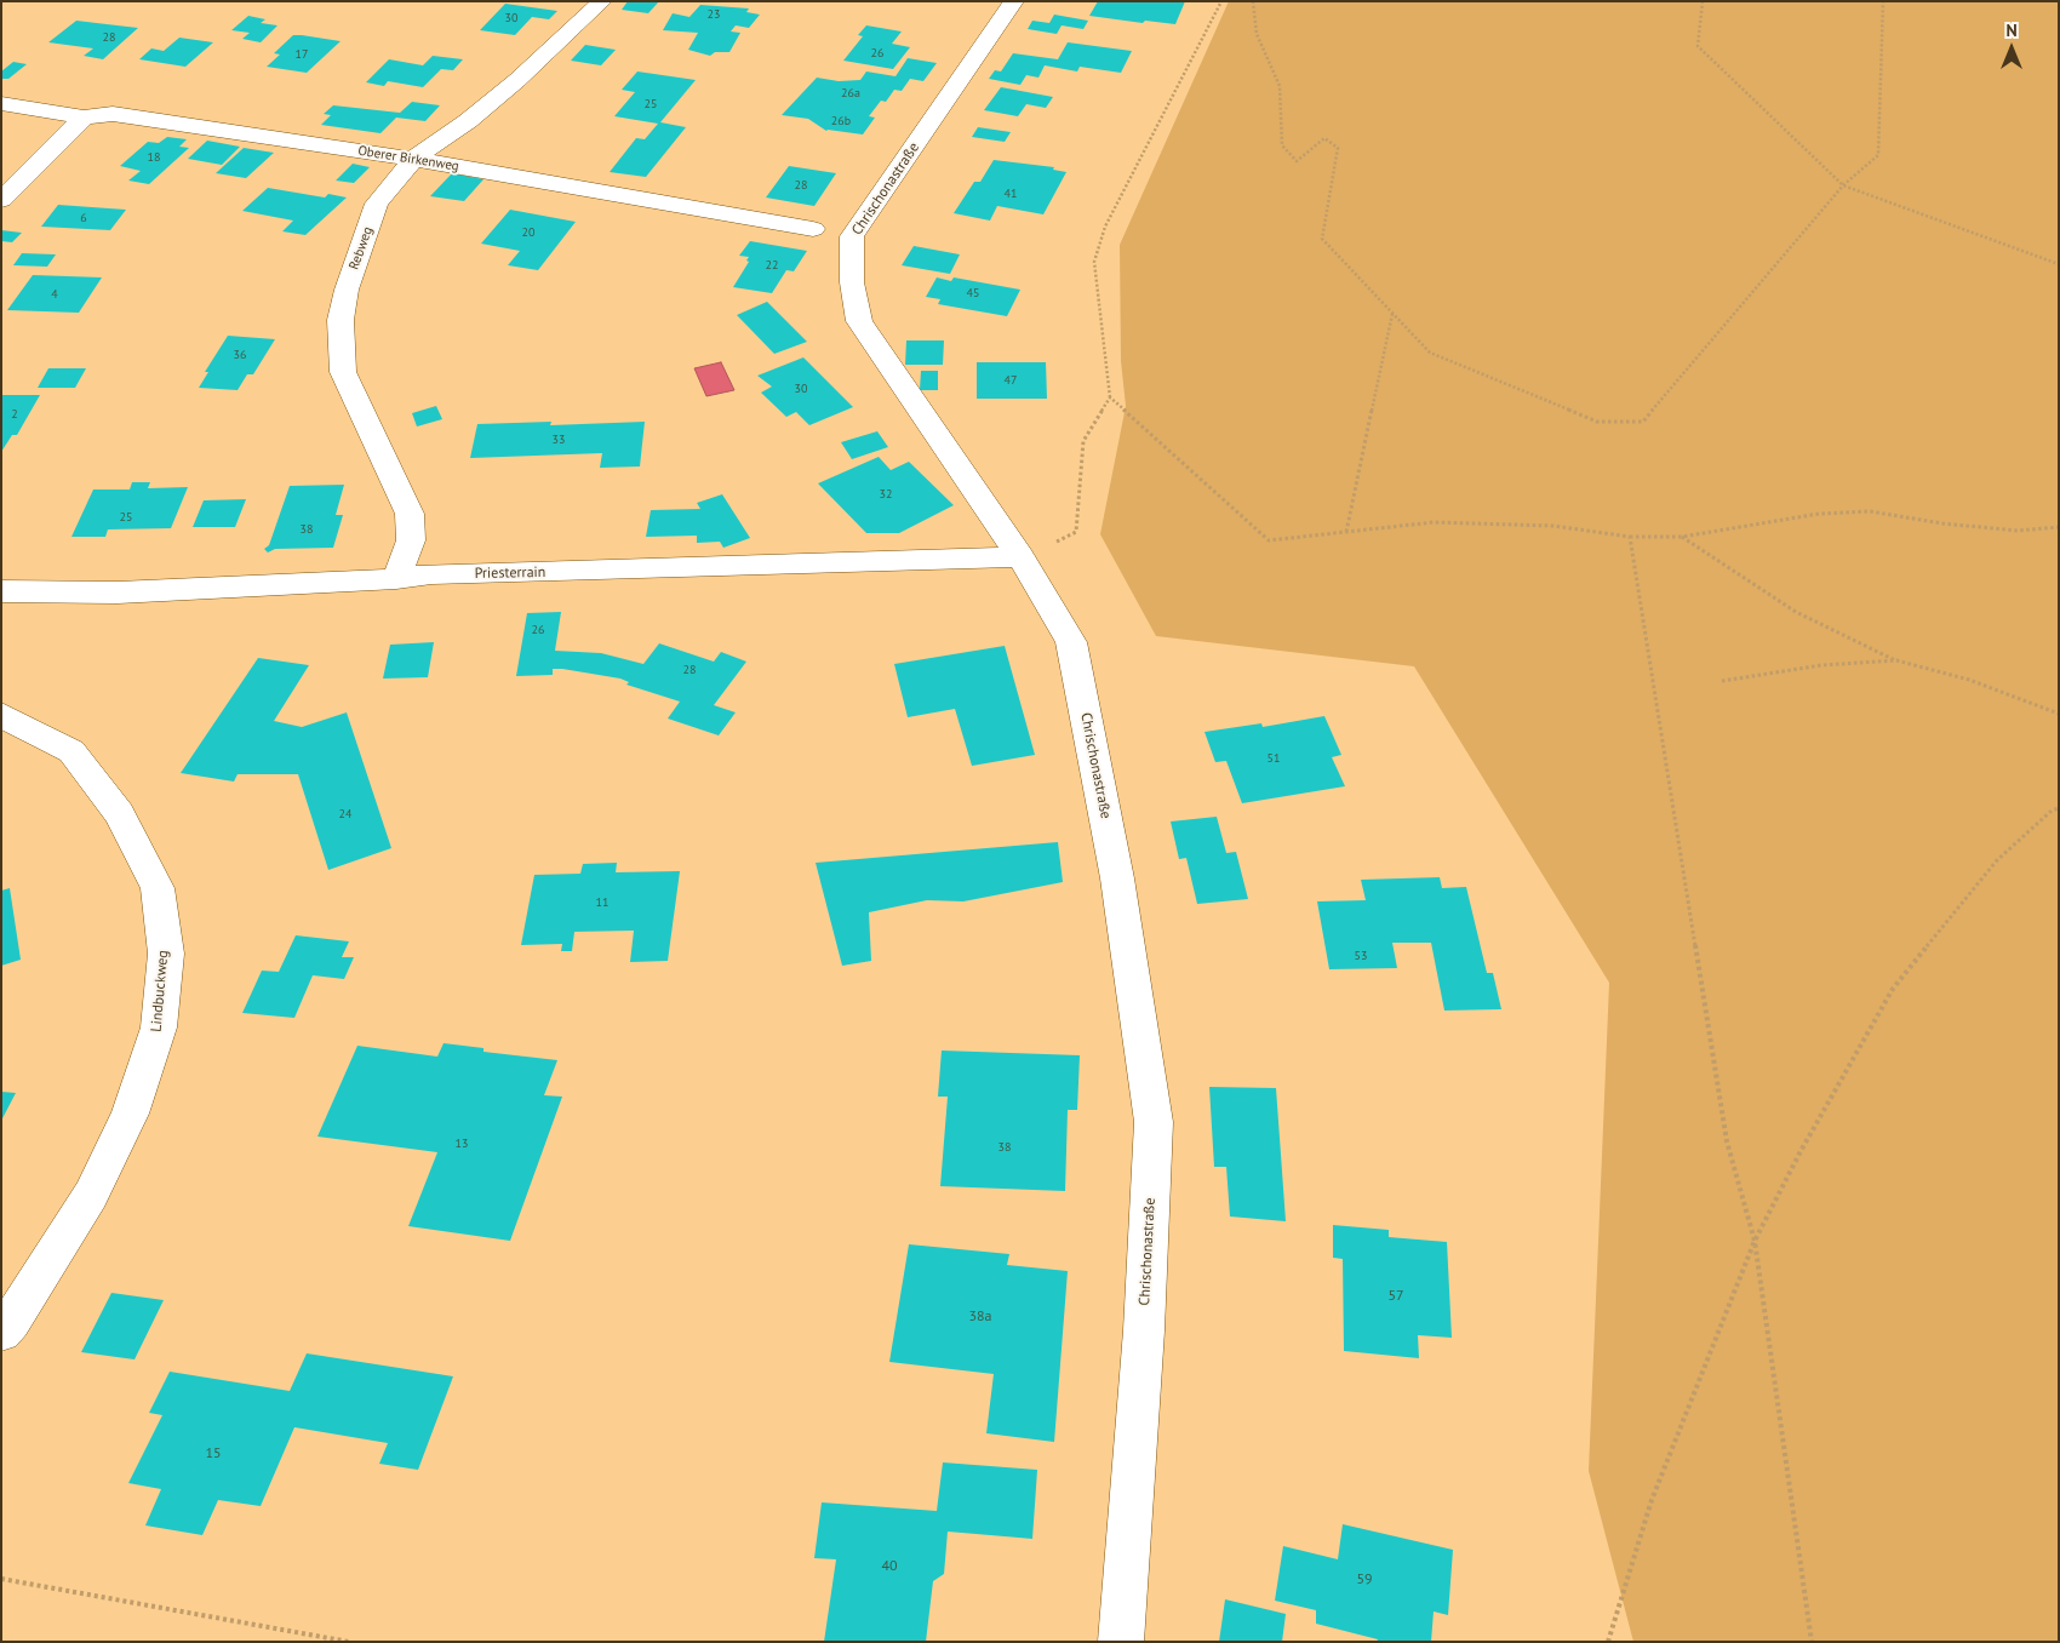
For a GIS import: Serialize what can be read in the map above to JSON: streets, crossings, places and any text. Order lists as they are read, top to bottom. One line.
{"streets":{"street":["Oberer Birkenweg","Chrischonastraße","Rebweg","Priesterrain","Lindbuckweg"]},"crossings":[["Oberer Birkenweg","Chrischonastraße"],["Oberer Birkenweg","Rebweg"],["Chrischonastraße","Priesterrain"],["Rebweg","Priesterrain"]],"house_numbers":["23","30","28","26","17","26a","25","26b","18","28","41","6","20","22","45","4","36","47","30","2","33","32","25","38","26","28","51","24","11","53","13","38","57","38a","15","40","59"],"north":"top"}
